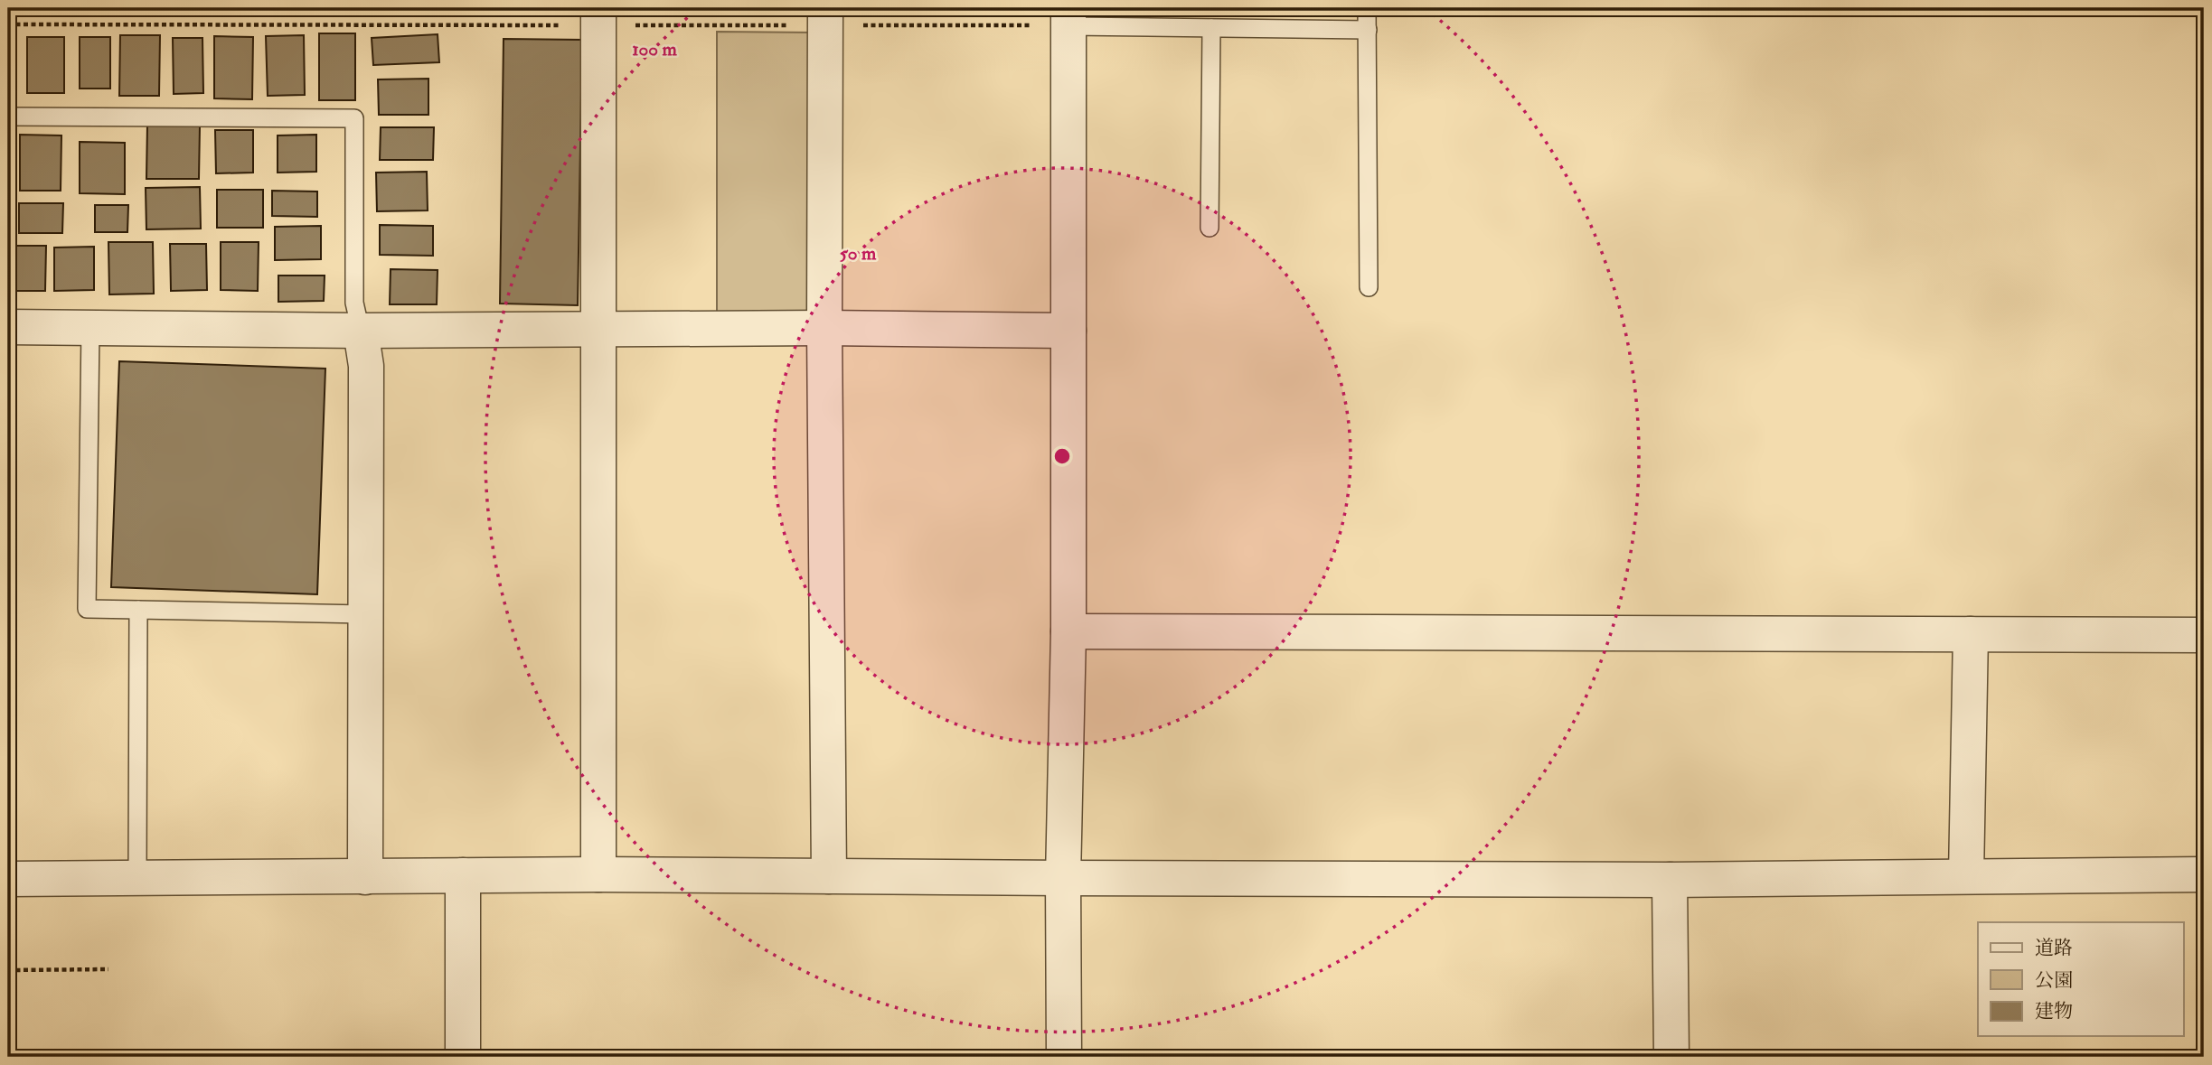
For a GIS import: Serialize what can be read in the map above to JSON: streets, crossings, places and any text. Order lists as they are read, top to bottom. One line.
{"legend":["道路","公園","建物"],"rings":["100 m","50 m"]}
